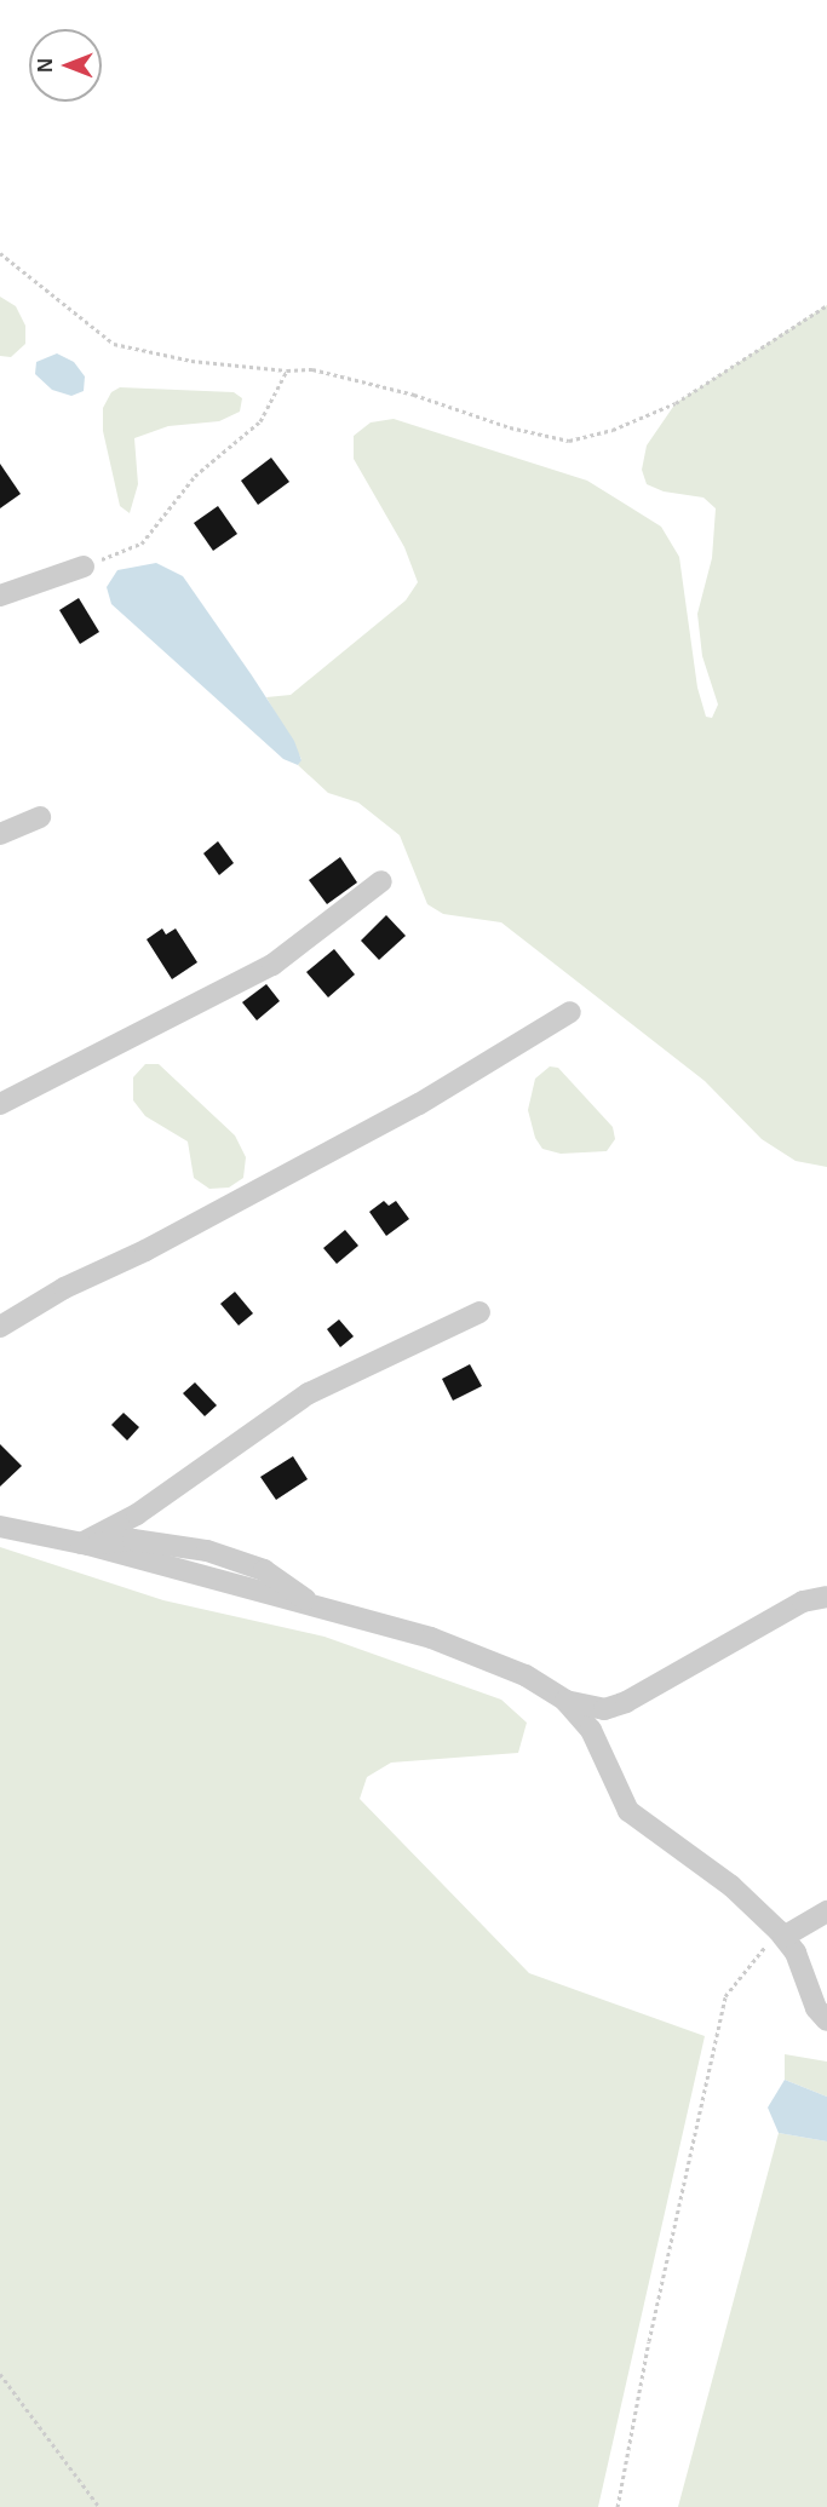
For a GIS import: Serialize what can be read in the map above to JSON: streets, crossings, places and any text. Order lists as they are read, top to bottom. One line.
{"north":"left"}
